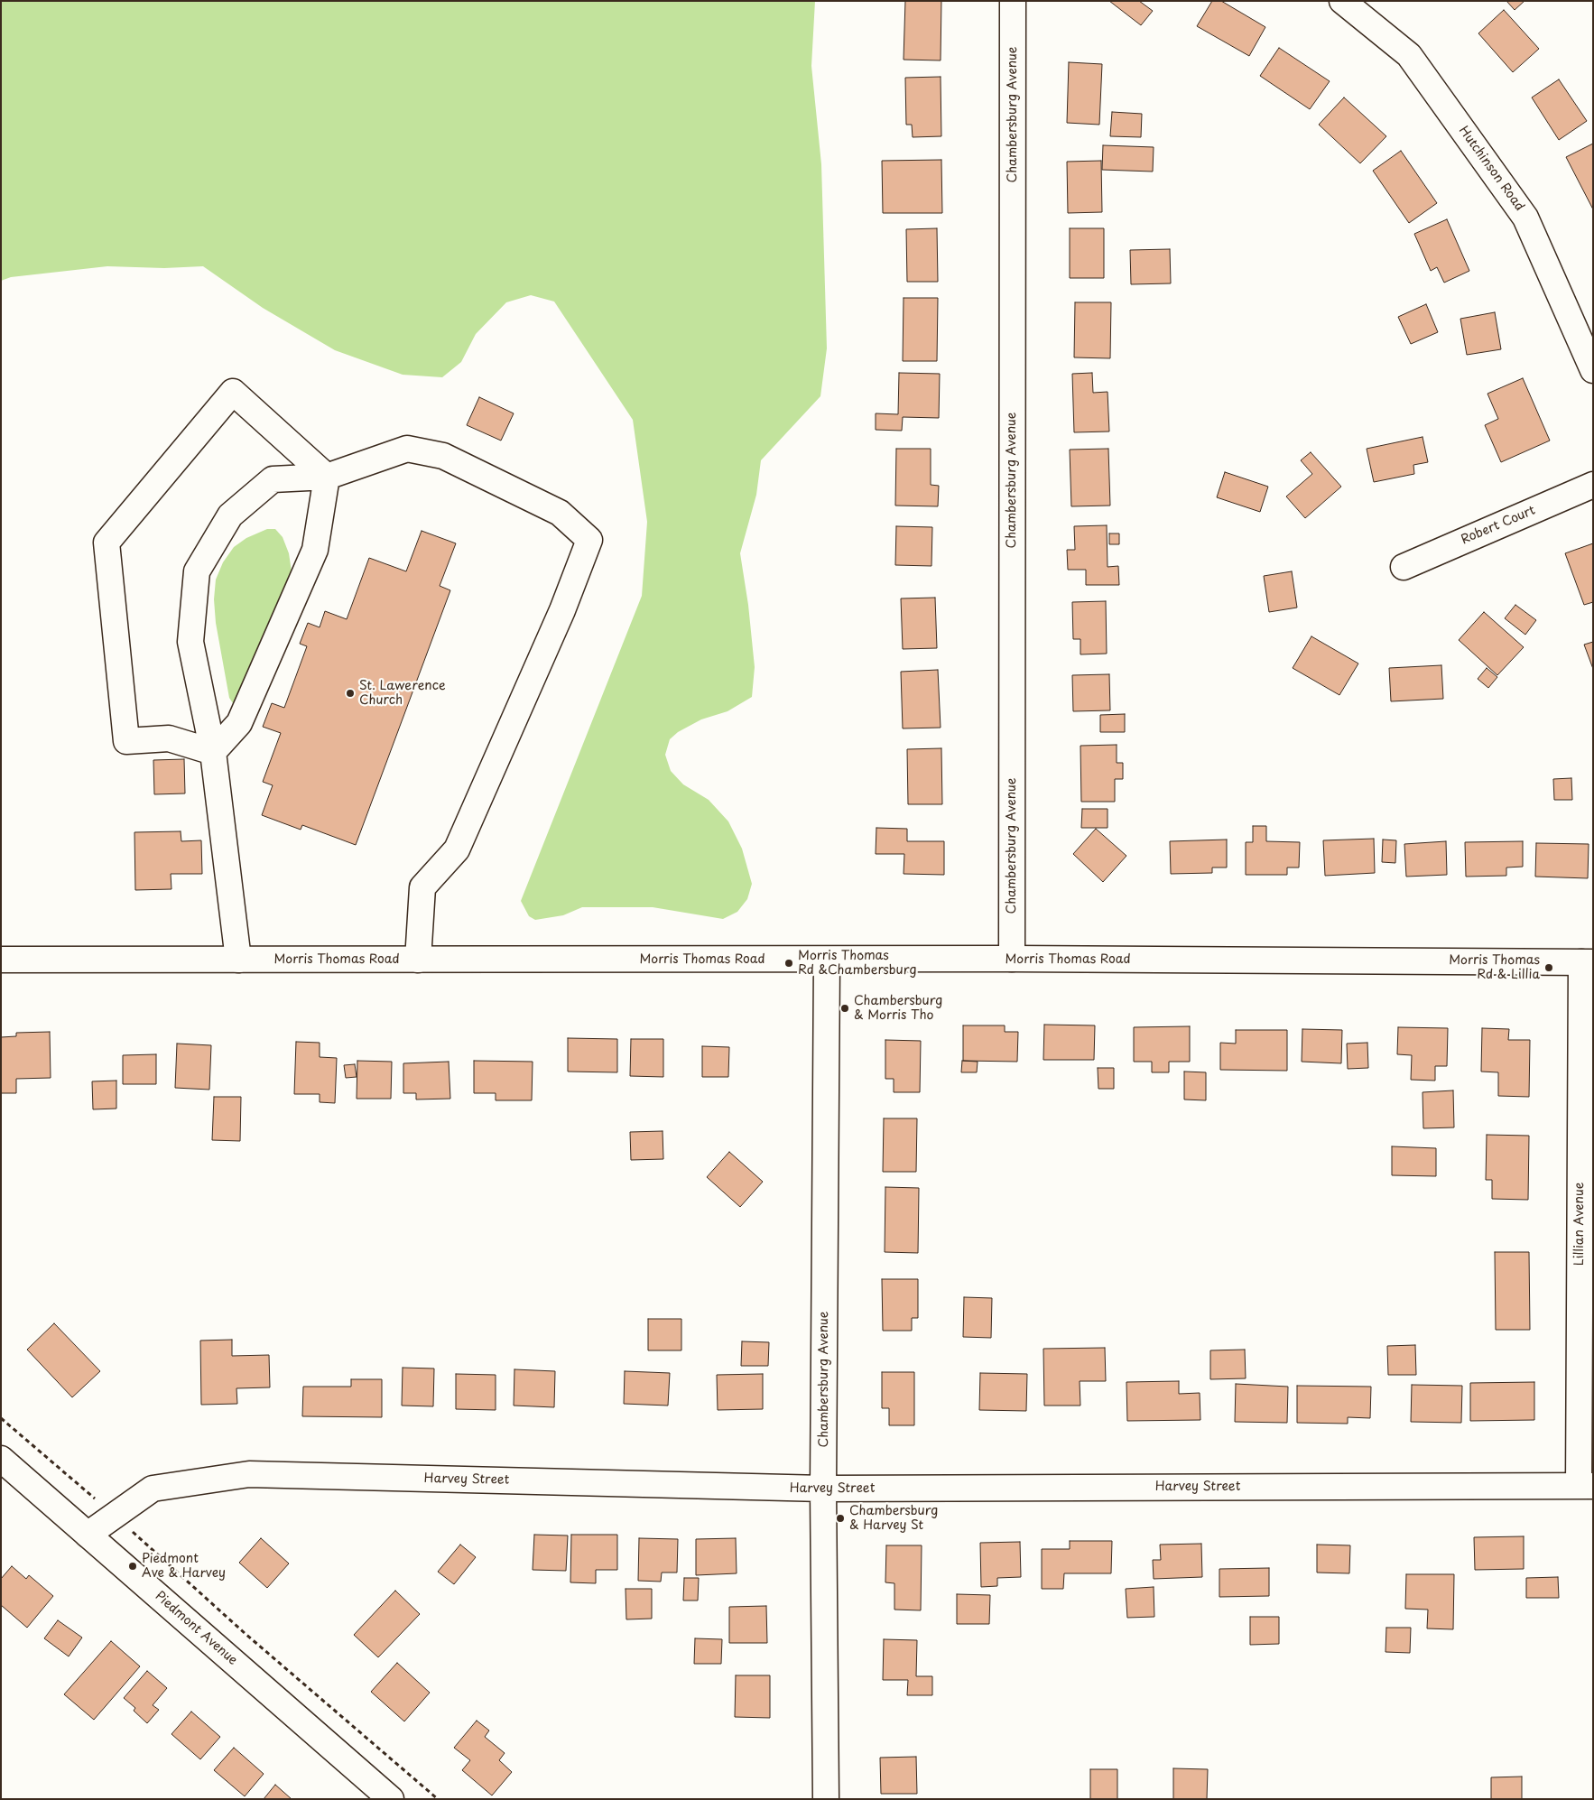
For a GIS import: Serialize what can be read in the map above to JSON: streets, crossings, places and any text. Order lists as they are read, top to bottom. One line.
{"streets":{"street":["Chambersburg Avenue","Hutchinson Road","Robert Court","Morris Thomas Road","Lillian Avenue","Harvey Street","Piedmont Avenue"]},"crossings":[["Chambersburg Avenue","Morris Thomas Road"],["Chambersburg Avenue","Harvey Street"],["Morris Thomas Road","Lillian Avenue"],["Lillian Avenue","Harvey Street"],["Harvey Street","Piedmont Avenue"]],"places":["St. Lawerence Church","Morris Thomas Rd &Chambersburg","Morris Thomas Rd & Lillia","Chambersburg & Morris Tho","Chambersburg & Harvey St","Piedmont Ave & Harvey"]}
